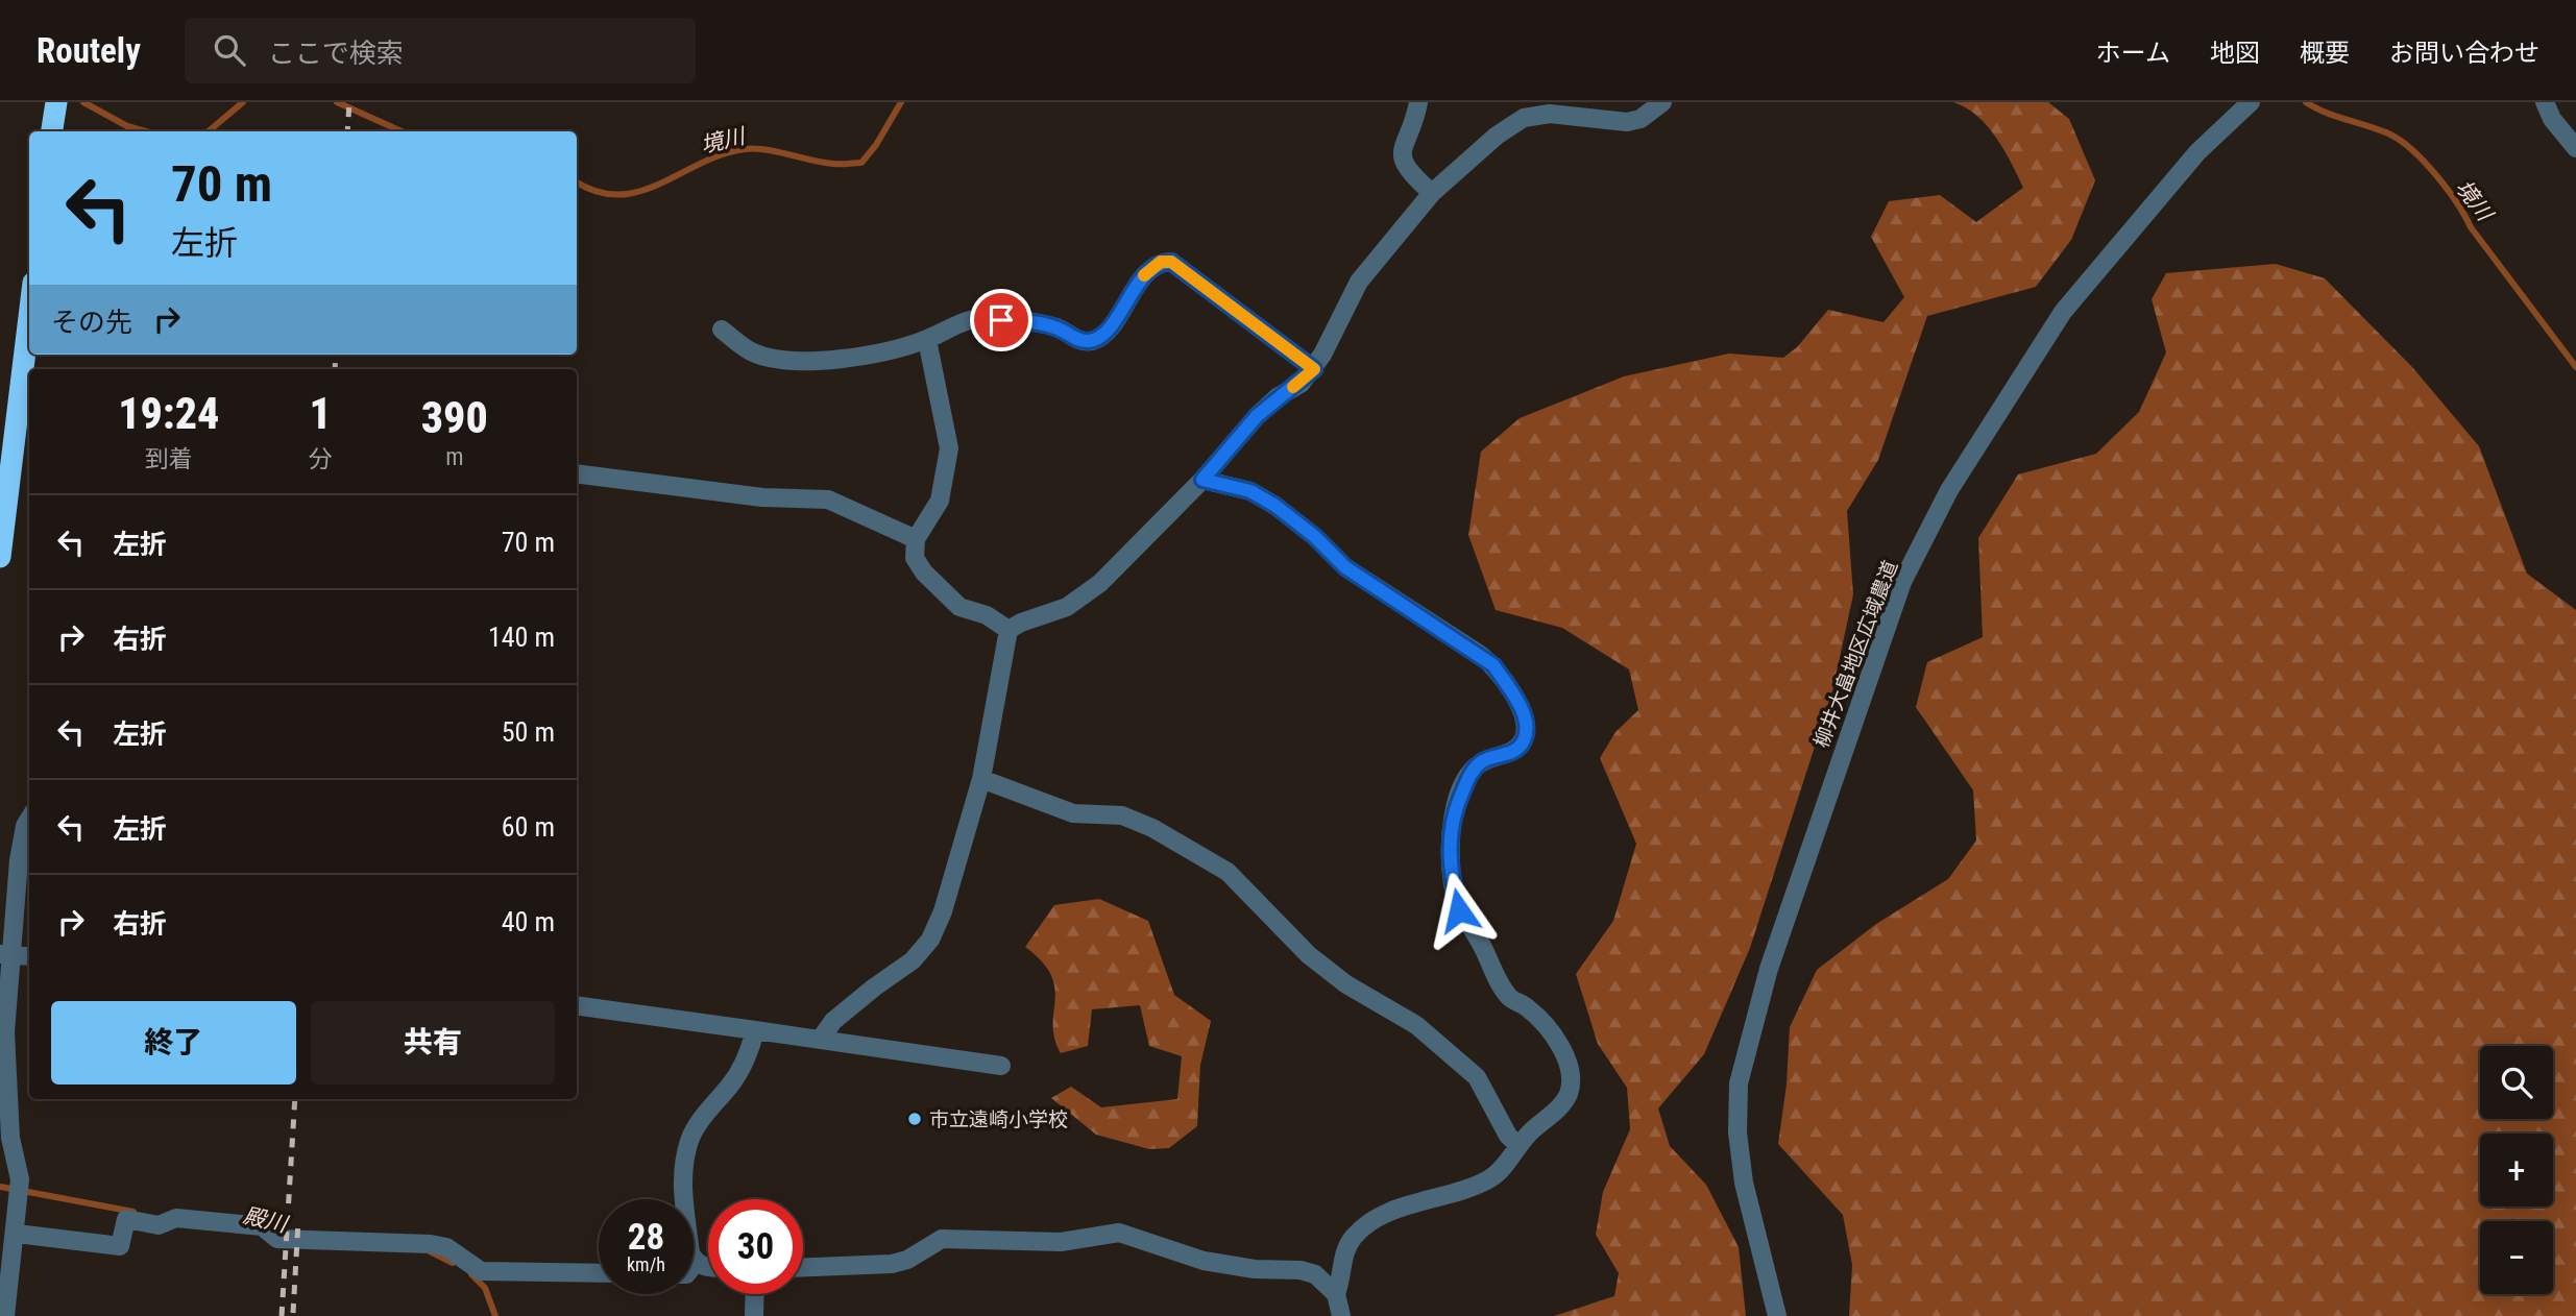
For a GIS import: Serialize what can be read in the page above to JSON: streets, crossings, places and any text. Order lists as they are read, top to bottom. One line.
{"streets":{"street":["柳井大畠地区広域農道"]},"water":["境川","殿川"],"places":["市立遠崎小学校"],"page":{"header":"Routely","search":"ここで検索","nav":["ホーム","地図","概要","お問い合わせ"],"turn":["70 m","左折"],"then":"その先","eta":["19:24","到着","1","分","390","m"],"list":[{"name":"左折","value":"70 m"},{"name":"右折","value":"140 m"},{"name":"左折","value":"50 m"},{"name":"左折","value":"60 m"},{"name":"右折","value":"40 m"}],"buttons":["終了","共有"],"map_buttons":["+","−"],"speed":"28 km/h","limit":"30"}}
